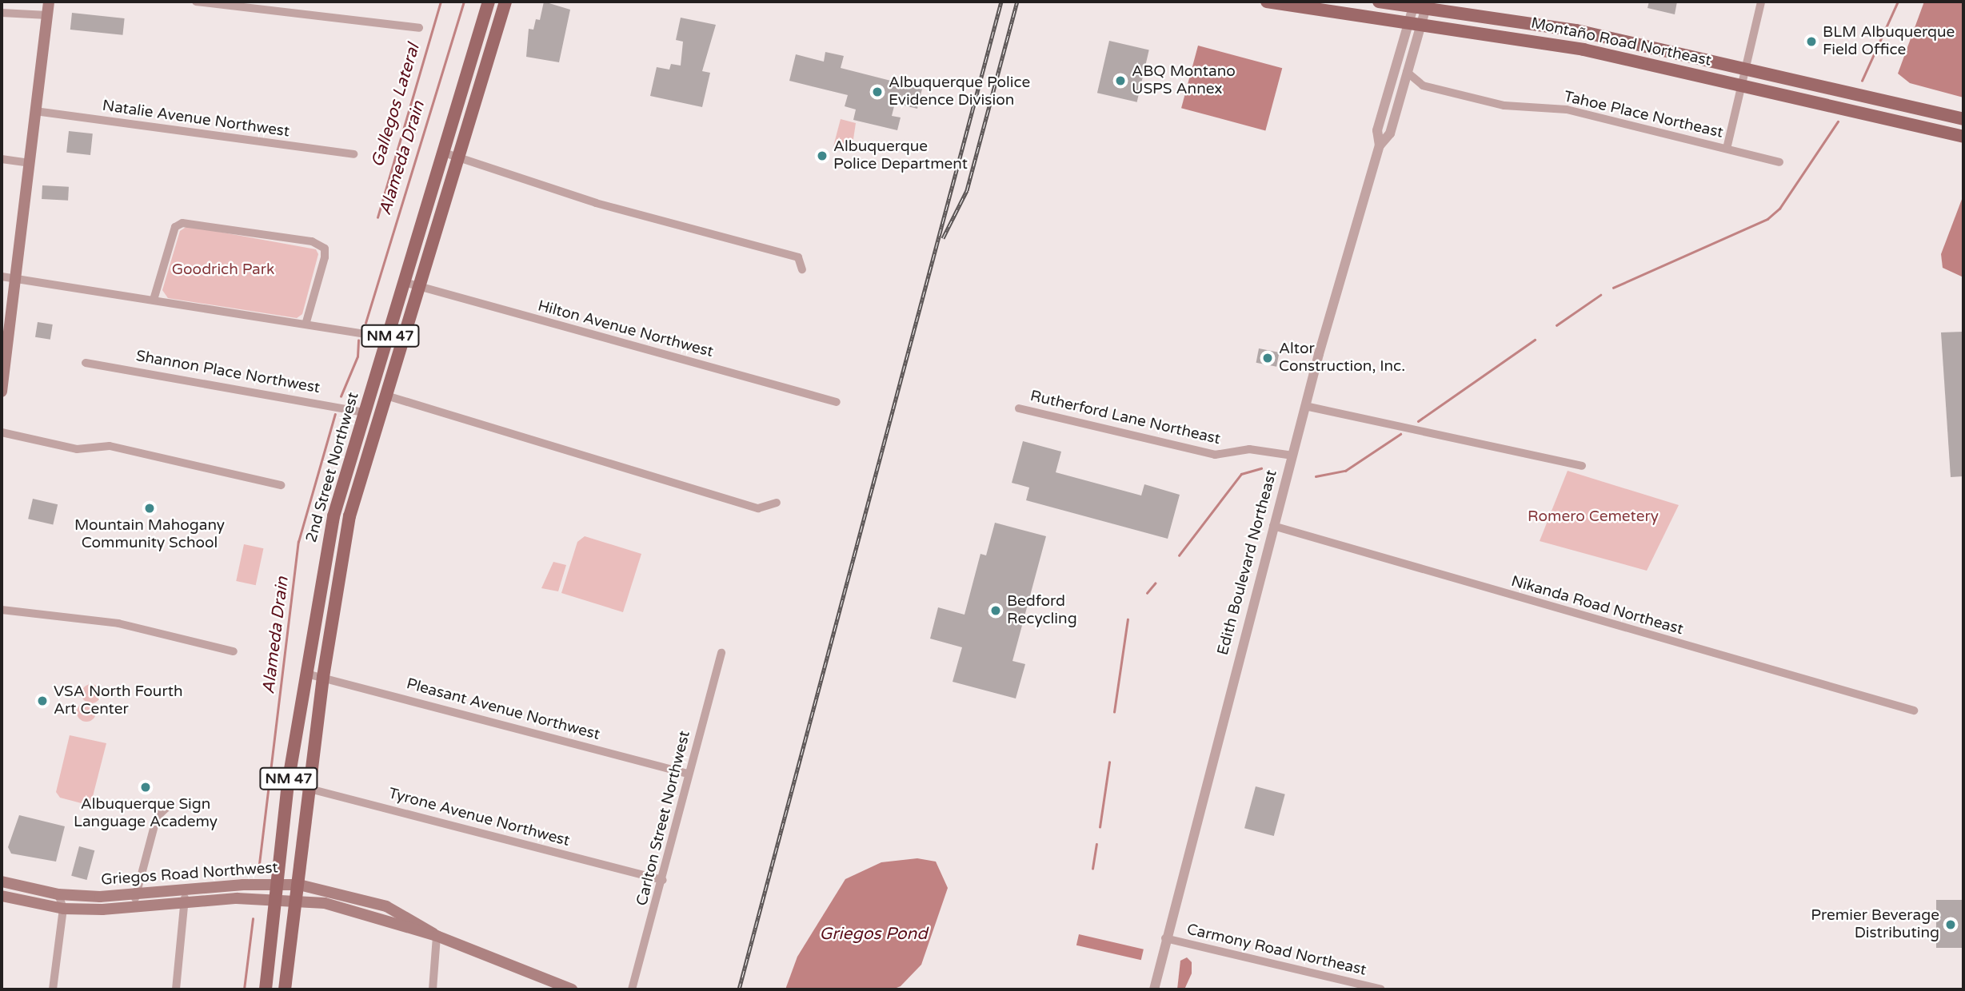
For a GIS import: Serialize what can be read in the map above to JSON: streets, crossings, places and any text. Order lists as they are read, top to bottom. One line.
{"streets":{"main road":["Montaño Road Northeast","NM 47","2nd Street Northwest","Griegos Road Northwest"],"street":["Tahoe Place Northeast","Natalie Avenue Northwest","Hilton Avenue Northwest","Shannon Place Northwest","Rutherford Lane Northeast","Edith Boulevard Northeast","Nikanda Road Northeast","Pleasant Avenue Northwest","Tyrone Avenue Northwest","Carlton Street Northwest","Carmony Road Northeast"]},"crossings":[["Montaño Road Northeast","Edith Boulevard Northeast"],["Tahoe Place Northeast","Edith Boulevard Northeast"],["Hilton Avenue Northwest","2nd Street Northwest"],["Shannon Place Northwest","2nd Street Northwest"],["Rutherford Lane Northeast","Edith Boulevard Northeast"],["2nd Street Northwest","Pleasant Avenue Northwest"],["2nd Street Northwest","Tyrone Avenue Northwest"],["2nd Street Northwest","Griegos Road Northwest"],["Edith Boulevard Northeast","Nikanda Road Northeast"],["Edith Boulevard Northeast","Carmony Road Northeast"],["Pleasant Avenue Northwest","Carlton Street Northwest"],["Tyrone Avenue Northwest","Carlton Street Northwest"]],"water":["Gallegos Lateral","Alameda Drain","Griegos Pond"],"parks":["Goodrich Park","Romero Cemetery"],"places":["BLM Albuquerque Field Office","ABQ Montano USPS Annex","Albuquerque Police Evidence Division","Albuquerque Police Department","Altor Construction, Inc.","Mountain Mahogany Community School","Bedford Recycling","VSA North Fourth Art Center","Albuquerque Sign Language Academy","Premier Beverage Distributing"]}
